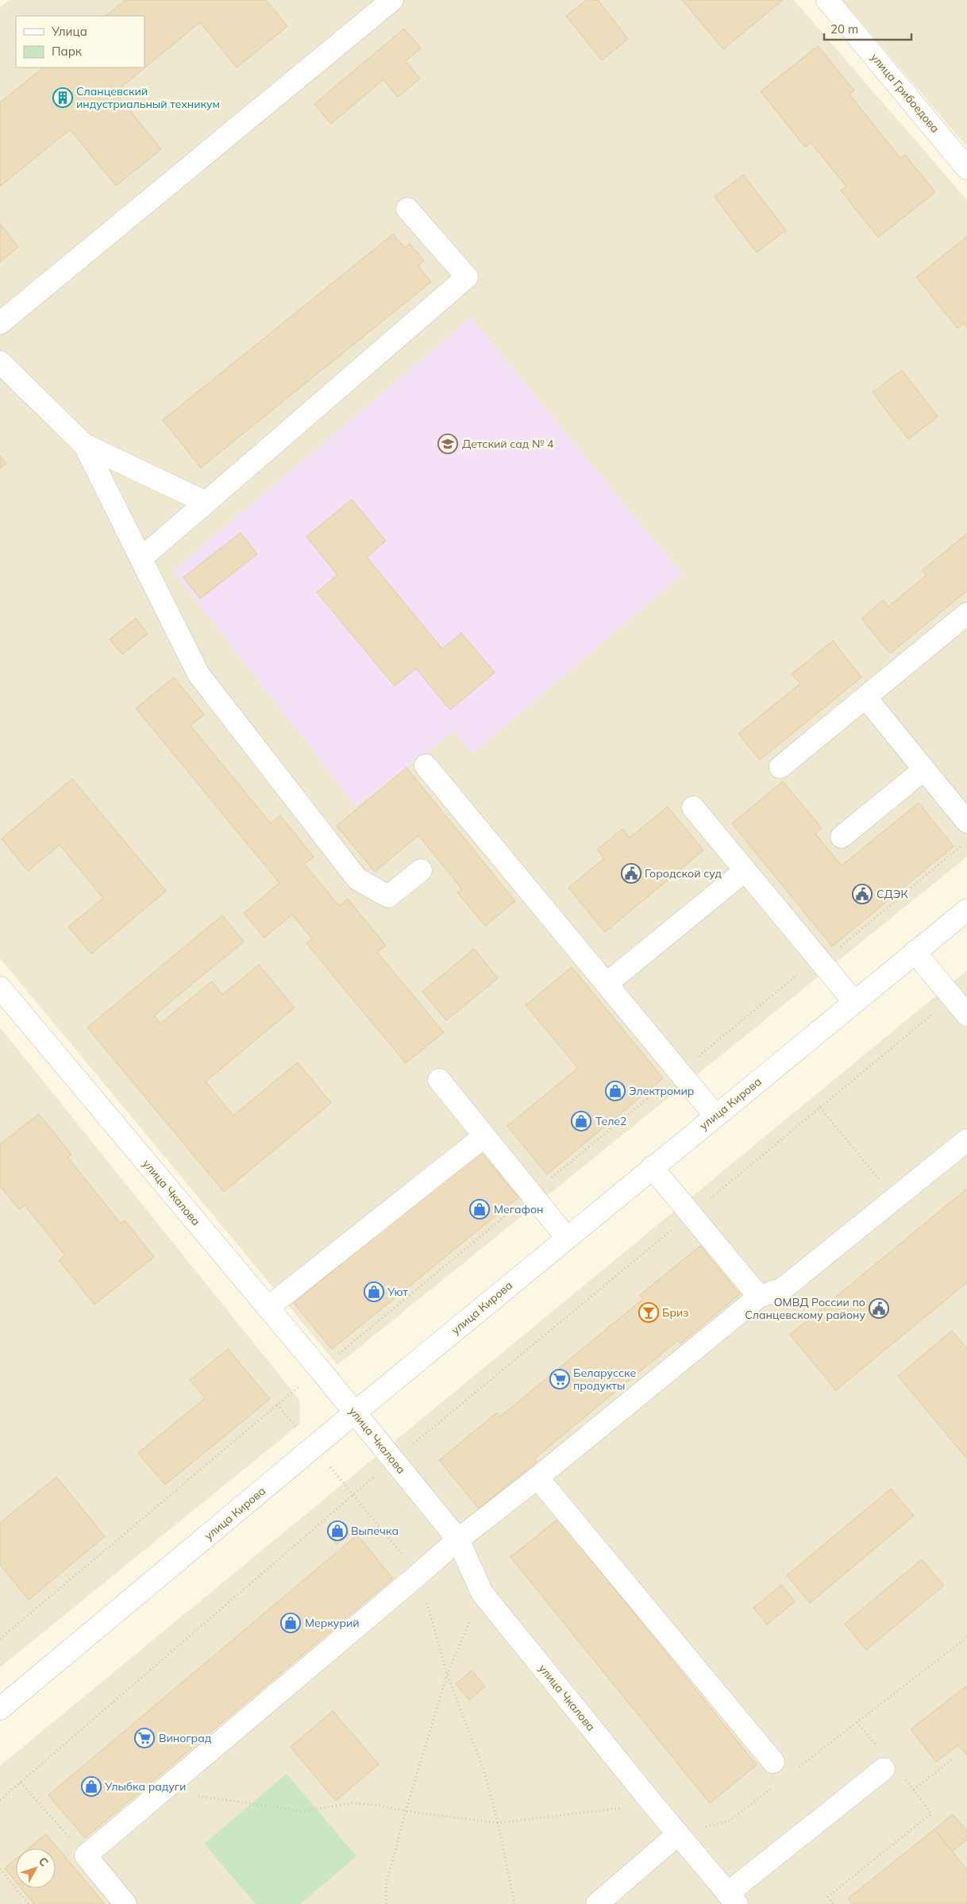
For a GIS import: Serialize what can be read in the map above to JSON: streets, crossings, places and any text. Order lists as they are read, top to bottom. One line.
{"streets":{"street":["улица Грибоедова","улица Кирова","улица Чкалова"]},"crossings":[["улица Кирова","улица Чкалова"]],"places":{"building":["Сланцевский индустриальный техникум"],"school or university":["Детский сад № 4"],"public building":["Городской суд","СДЭК","ОМВД России по Сланцевскому району"],"shop":["Электромир","Теле2","Мегафон","Уют","Выпечка","Меркурий","Улыбка радуги"],"bar":["Бриз"],"supermarket":["Беларусске продукты","Виноград"]},"legend":["Улица","Парк"],"scale_bar":"20 m","north":"top right"}
